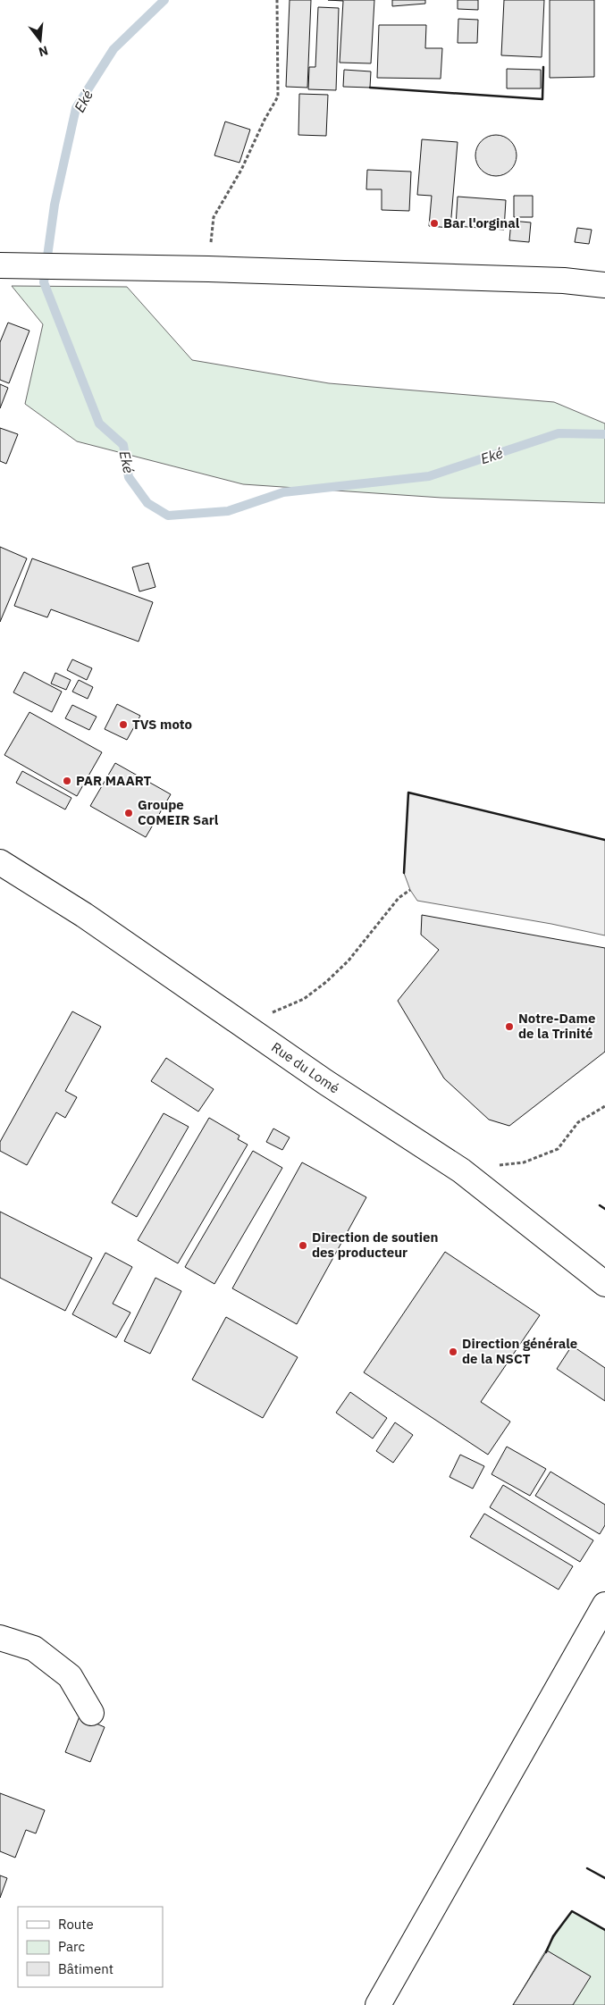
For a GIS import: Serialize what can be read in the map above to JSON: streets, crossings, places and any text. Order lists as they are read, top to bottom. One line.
{"streets":{"street":["Rue du Lomé"]},"water":["Eké"],"places":["Bar l'orginal","TVS moto","PAR MAART","Groupe COMEIR Sarl","Notre-Dame de la Trinité","Direction de soutien des producteur","Direction générale de la NSCT"],"legend":["Route","Parc","Bâtiment"],"north":"bottom"}
